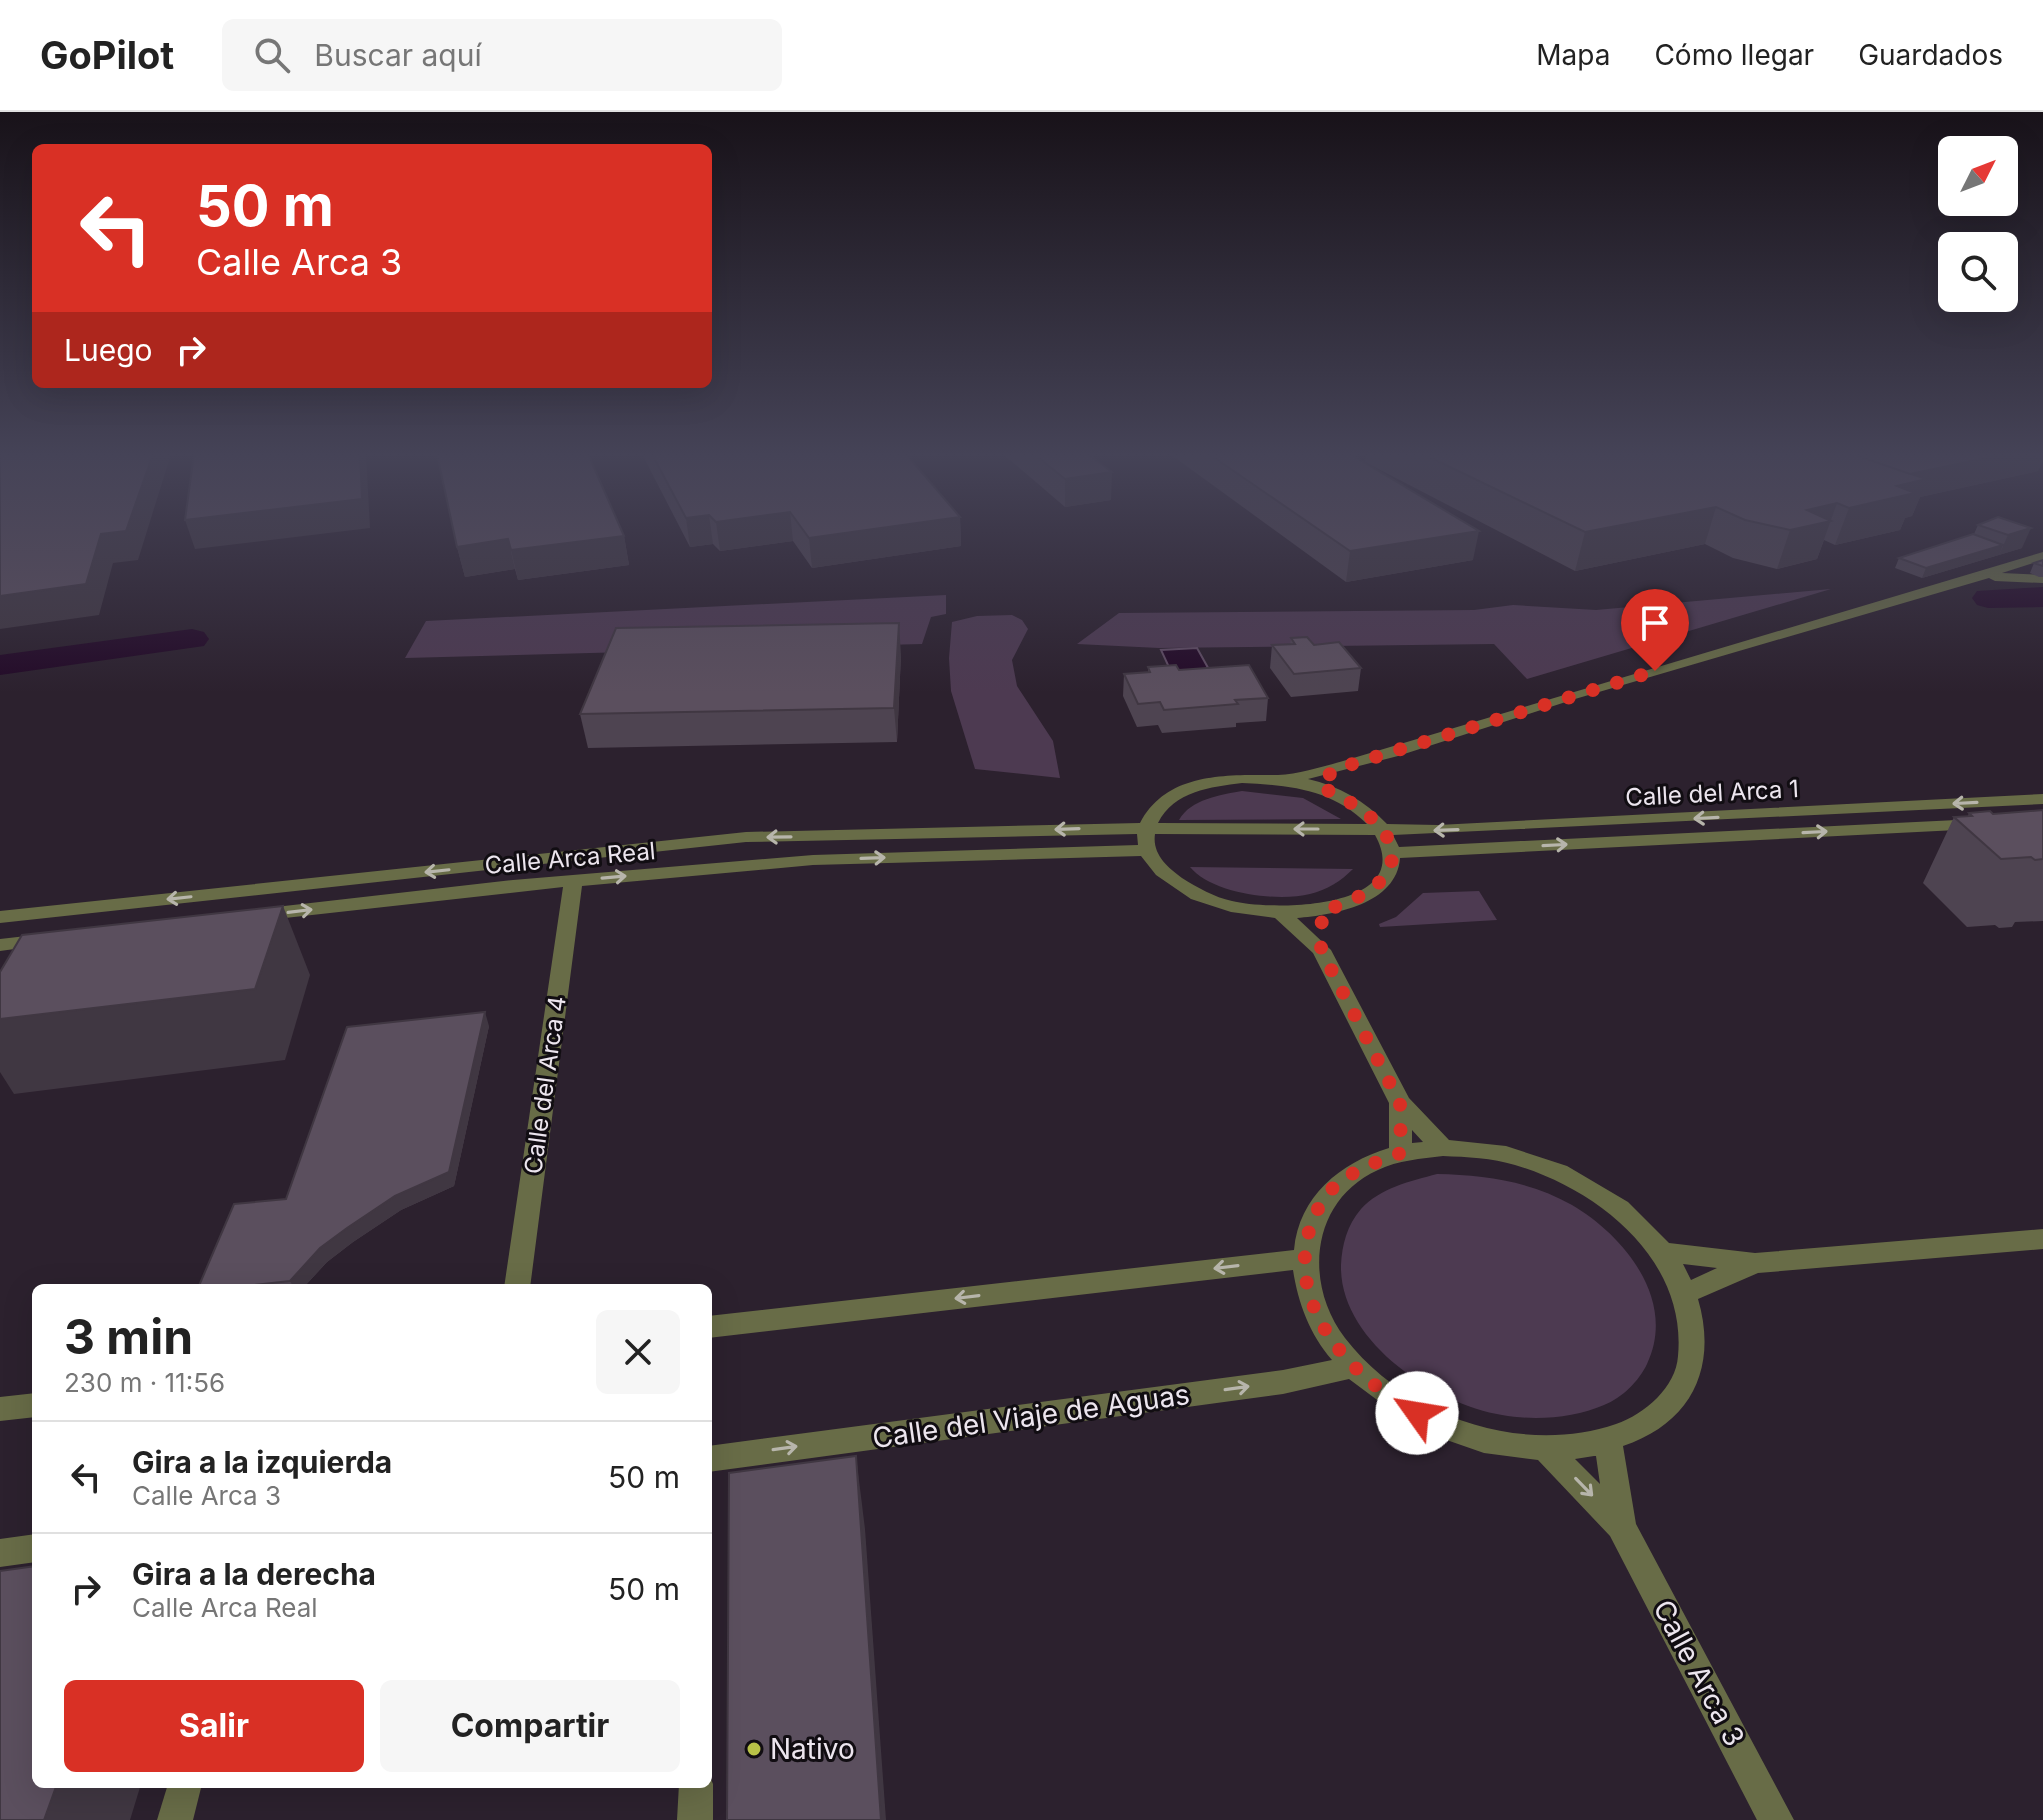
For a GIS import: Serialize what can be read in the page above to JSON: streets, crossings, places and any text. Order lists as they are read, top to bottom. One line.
{"streets":{"street":["Calle del Arca 1","Calle Arca Real","Calle del Arca 4","Calle del Viaje de Aguas","Calle Arca 3"]},"crossings":[["Calle del Arca 1","Calle Arca Real"],["Calle Arca Real","Calle del Arca 4"]],"places":["Nativo"],"north":"top right","page":{"header":"GoPilot","search":"Buscar aquí","nav":["Mapa","Cómo llegar","Guardados"],"turn":["50 m","Calle Arca 3"],"then":"Luego","heading":["3 min","230 m · 11:56"],"list":[{"name":"Gira a la izquierda","note":"Calle Arca 3","value":"50 m"},{"name":"Gira a la derecha","note":"Calle Arca Real","value":"50 m"}],"buttons":["Salir","Compartir"]}}
